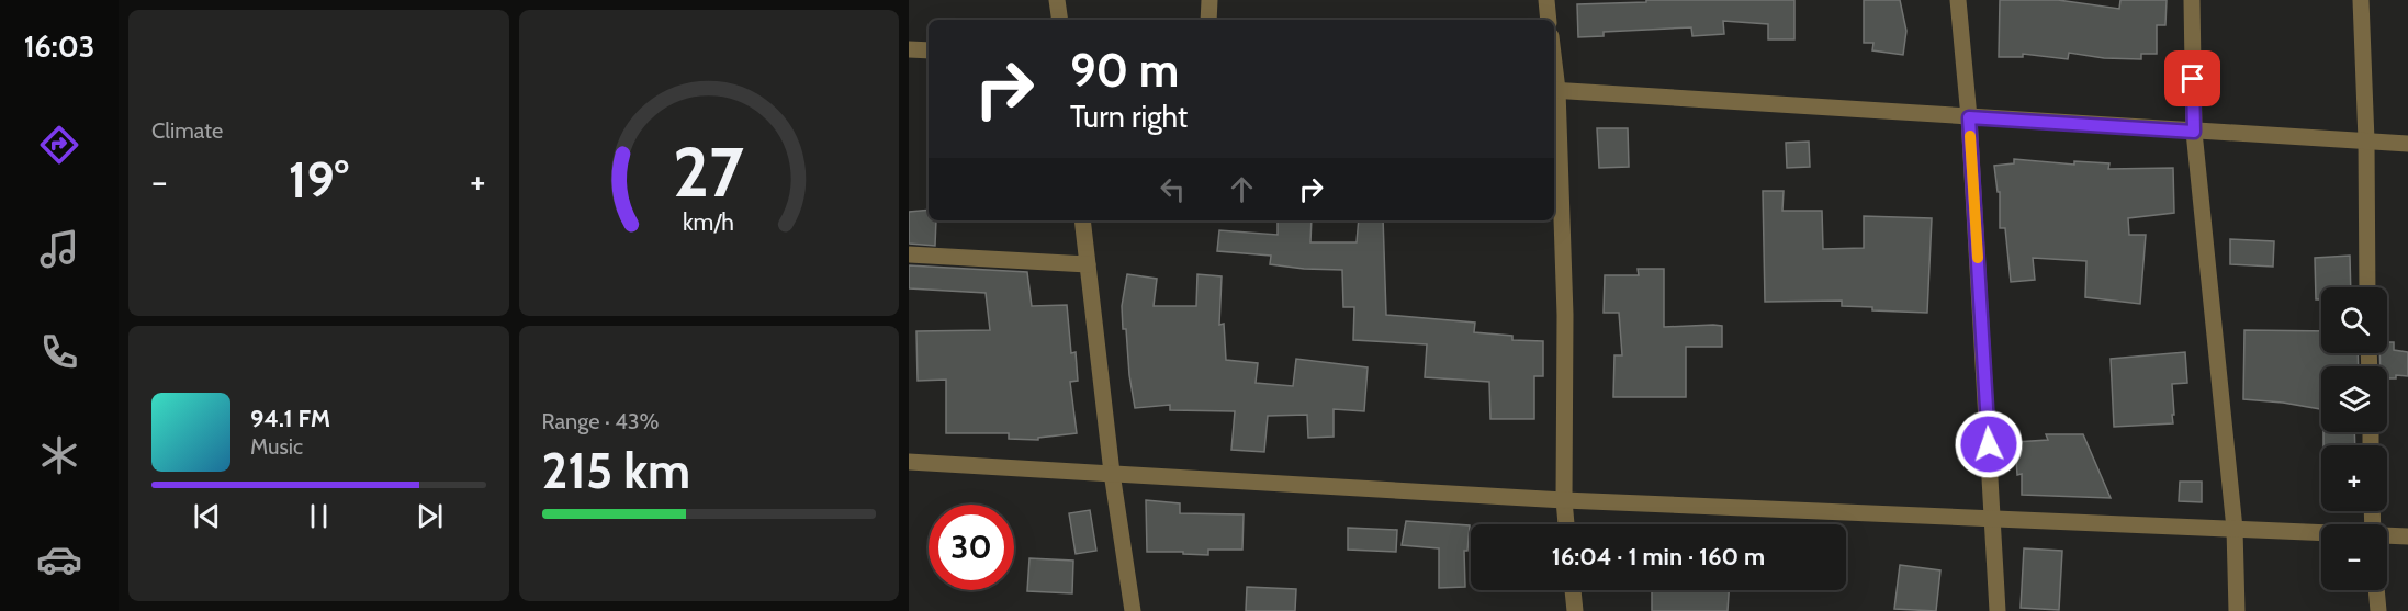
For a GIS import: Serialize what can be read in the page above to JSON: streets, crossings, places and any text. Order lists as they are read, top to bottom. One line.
{"page":{"tabs":"16:03","tile":["Climate",["Range · 43%","215 km"]],"turn":["90 m","Turn right"],"heat":["−","19°","+"],"map_buttons":["+","−"],"song":["94.1 FM","Music"],"limit":"30","trip":"16:04 · 1 min · 160 m","gauge":["27","km/h"]}}
